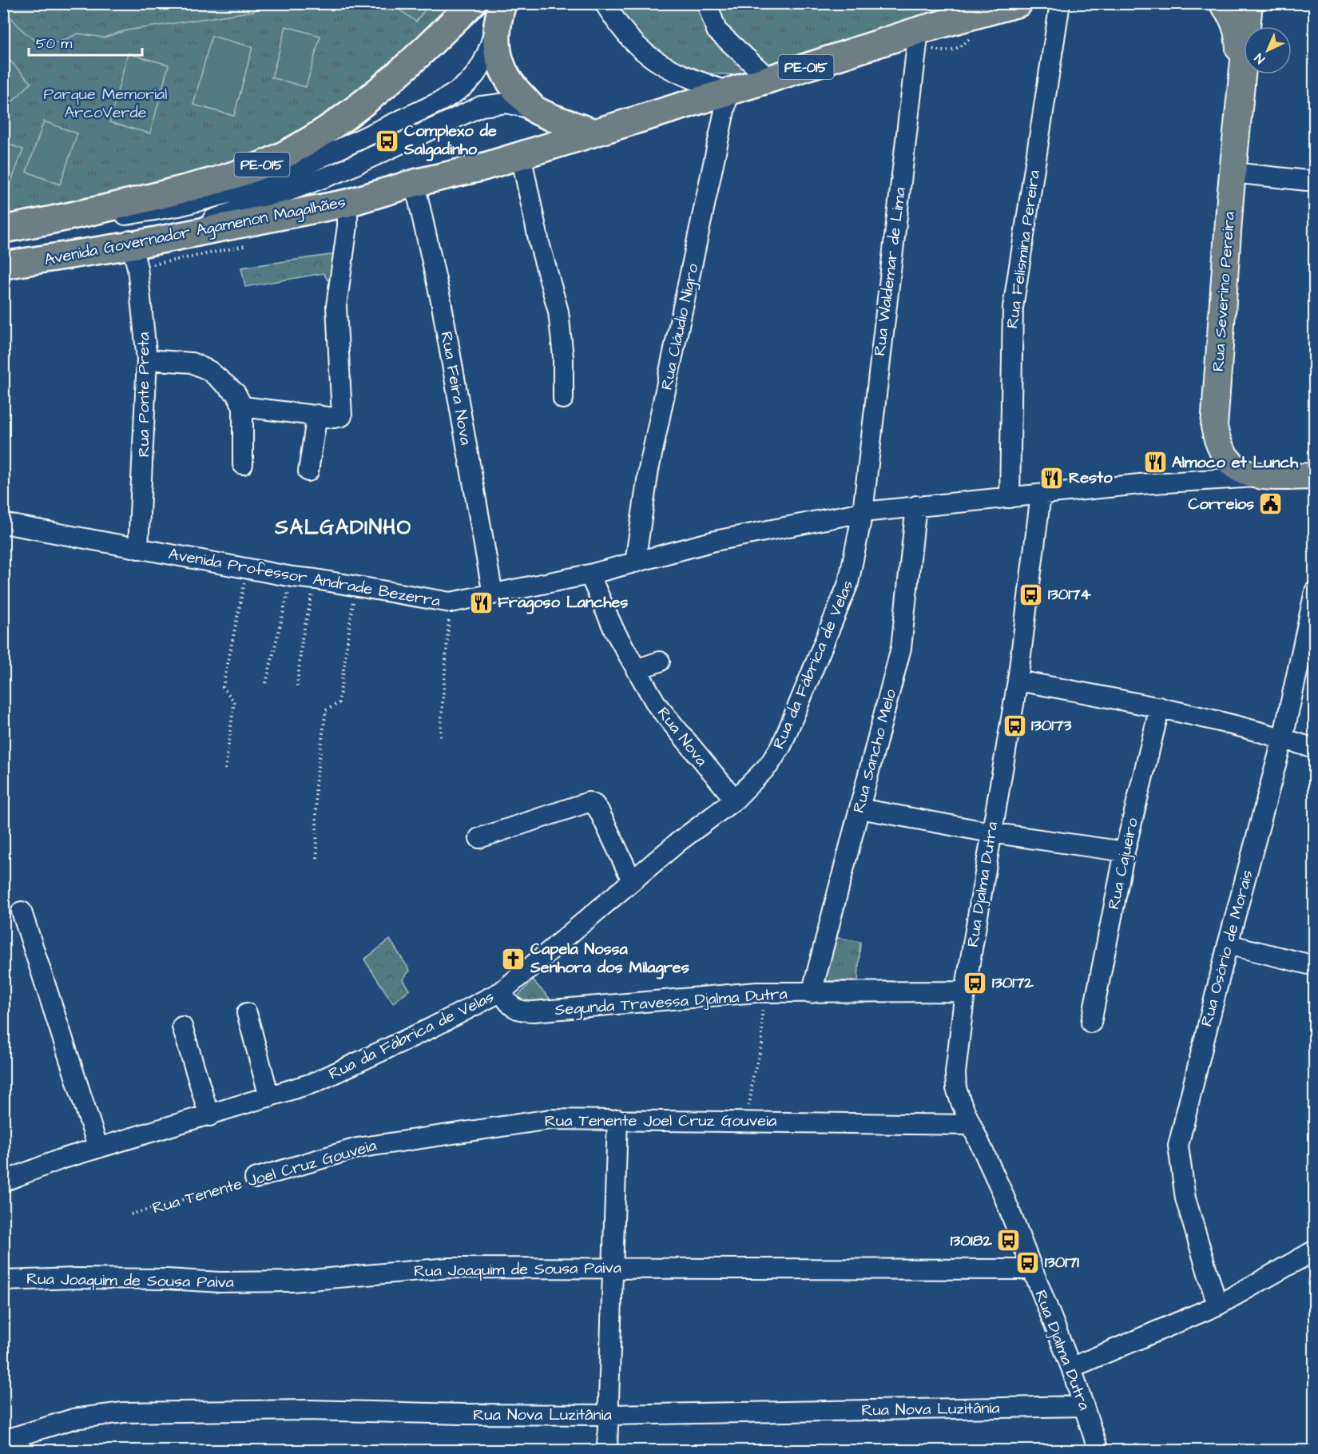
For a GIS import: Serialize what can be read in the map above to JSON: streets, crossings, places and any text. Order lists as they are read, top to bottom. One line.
{"streets":{"highway":["PE-015","Avenida Governador Agamenon Magalhães"],"main road":["Rua Severino Pereira","Avenida Professor Andrade Bezerra"],"street":["Rua Felismina Pereira","Rua Waldemar de Lima","Rua Cláudio Nigro","Rua Feira Nova","Rua Ponte Preta","Rua da Fábrica de Velas","Rua Nova","Rua Sancho Melo","Rua Cajueiro","Rua Djalma Dutra","Rua Osório de Morais","Segunda Travessa Djalma Dutra","Rua Tenente Joel Cruz Gouveia","Rua Joaquim de Sousa Paiva","Rua Nova Luzitânia"]},"crossings":[["Avenida Governador Agamenon Magalhães","Rua Waldemar de Lima"],["Avenida Governador Agamenon Magalhães","Rua Cláudio Nigro"],["Avenida Governador Agamenon Magalhães","Rua Feira Nova"],["Avenida Governador Agamenon Magalhães","Rua Ponte Preta"],["Rua Felismina Pereira","Avenida Professor Andrade Bezerra"],["Rua Waldemar de Lima","Avenida Professor Andrade Bezerra"],["Rua Waldemar de Lima","Rua da Fábrica de Velas"],["Rua Severino Pereira","Avenida Professor Andrade Bezerra"],["Rua Cláudio Nigro","Avenida Professor Andrade Bezerra"],["Rua Feira Nova","Avenida Professor Andrade Bezerra"],["Rua Ponte Preta","Avenida Professor Andrade Bezerra"],["Avenida Professor Andrade Bezerra","Rua da Fábrica de Velas"],["Avenida Professor Andrade Bezerra","Rua Nova"],["Avenida Professor Andrade Bezerra","Rua Sancho Melo"],["Avenida Professor Andrade Bezerra","Rua Djalma Dutra"],["Rua da Fábrica de Velas","Rua Nova"],["Rua da Fábrica de Velas","Segunda Travessa Djalma Dutra"],["Rua Sancho Melo","Segunda Travessa Djalma Dutra"],["Rua Djalma Dutra","Segunda Travessa Djalma Dutra"],["Rua Djalma Dutra","Rua Tenente Joel Cruz Gouveia"],["Rua Djalma Dutra","Rua Joaquim de Sousa Paiva"],["Rua Djalma Dutra","Rua Nova Luzitânia"]],"districts":["SALGADINHO"],"parks":["Parque Memorial ArcoVerde"],"places":{"bus stop":["Complexo de Salgadinho","130174","130173","130172","130182","130171"],"restaurant":["Almoco et Lunch","Resto","Fragoso Lanches"],"public building":["Correios"],"church":["Capela Nossa Senhora dos Milagres"]},"scale_bar":"50 m","north":"bottom left"}
